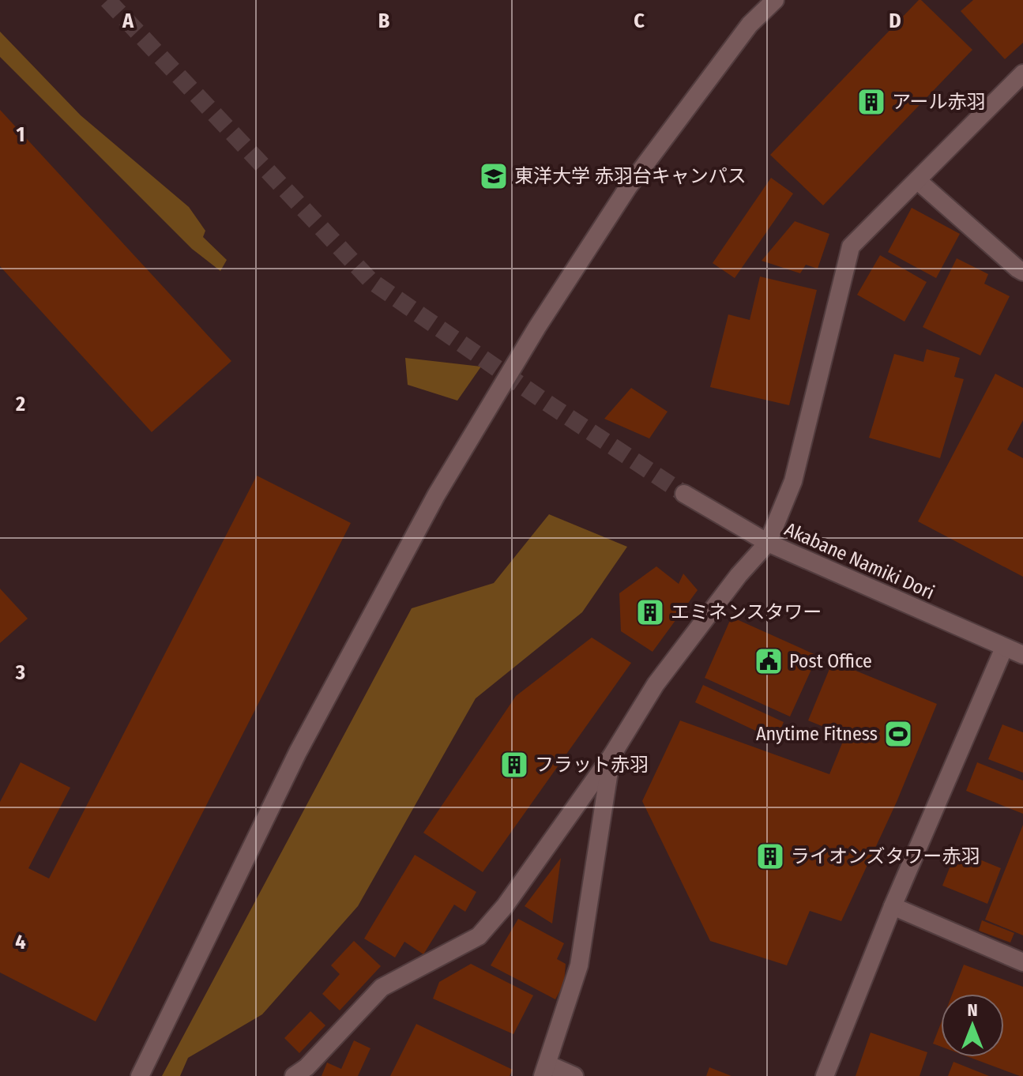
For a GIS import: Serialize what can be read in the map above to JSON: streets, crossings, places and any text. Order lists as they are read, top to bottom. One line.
{"streets":{"street":["Akabane Namiki Dori"]},"places":{"building":["アール赤羽","エミネンスタワー","フラット赤羽","ライオンズタワー赤羽"],"school or university":["東洋大学 赤羽台キャンパス"],"public building":["Post Office"],"sports":["Anytime Fitness"]},"north":"top","grid":{"columns":["A","B","C","D"],"rows":["1","2","3","4"]}}
